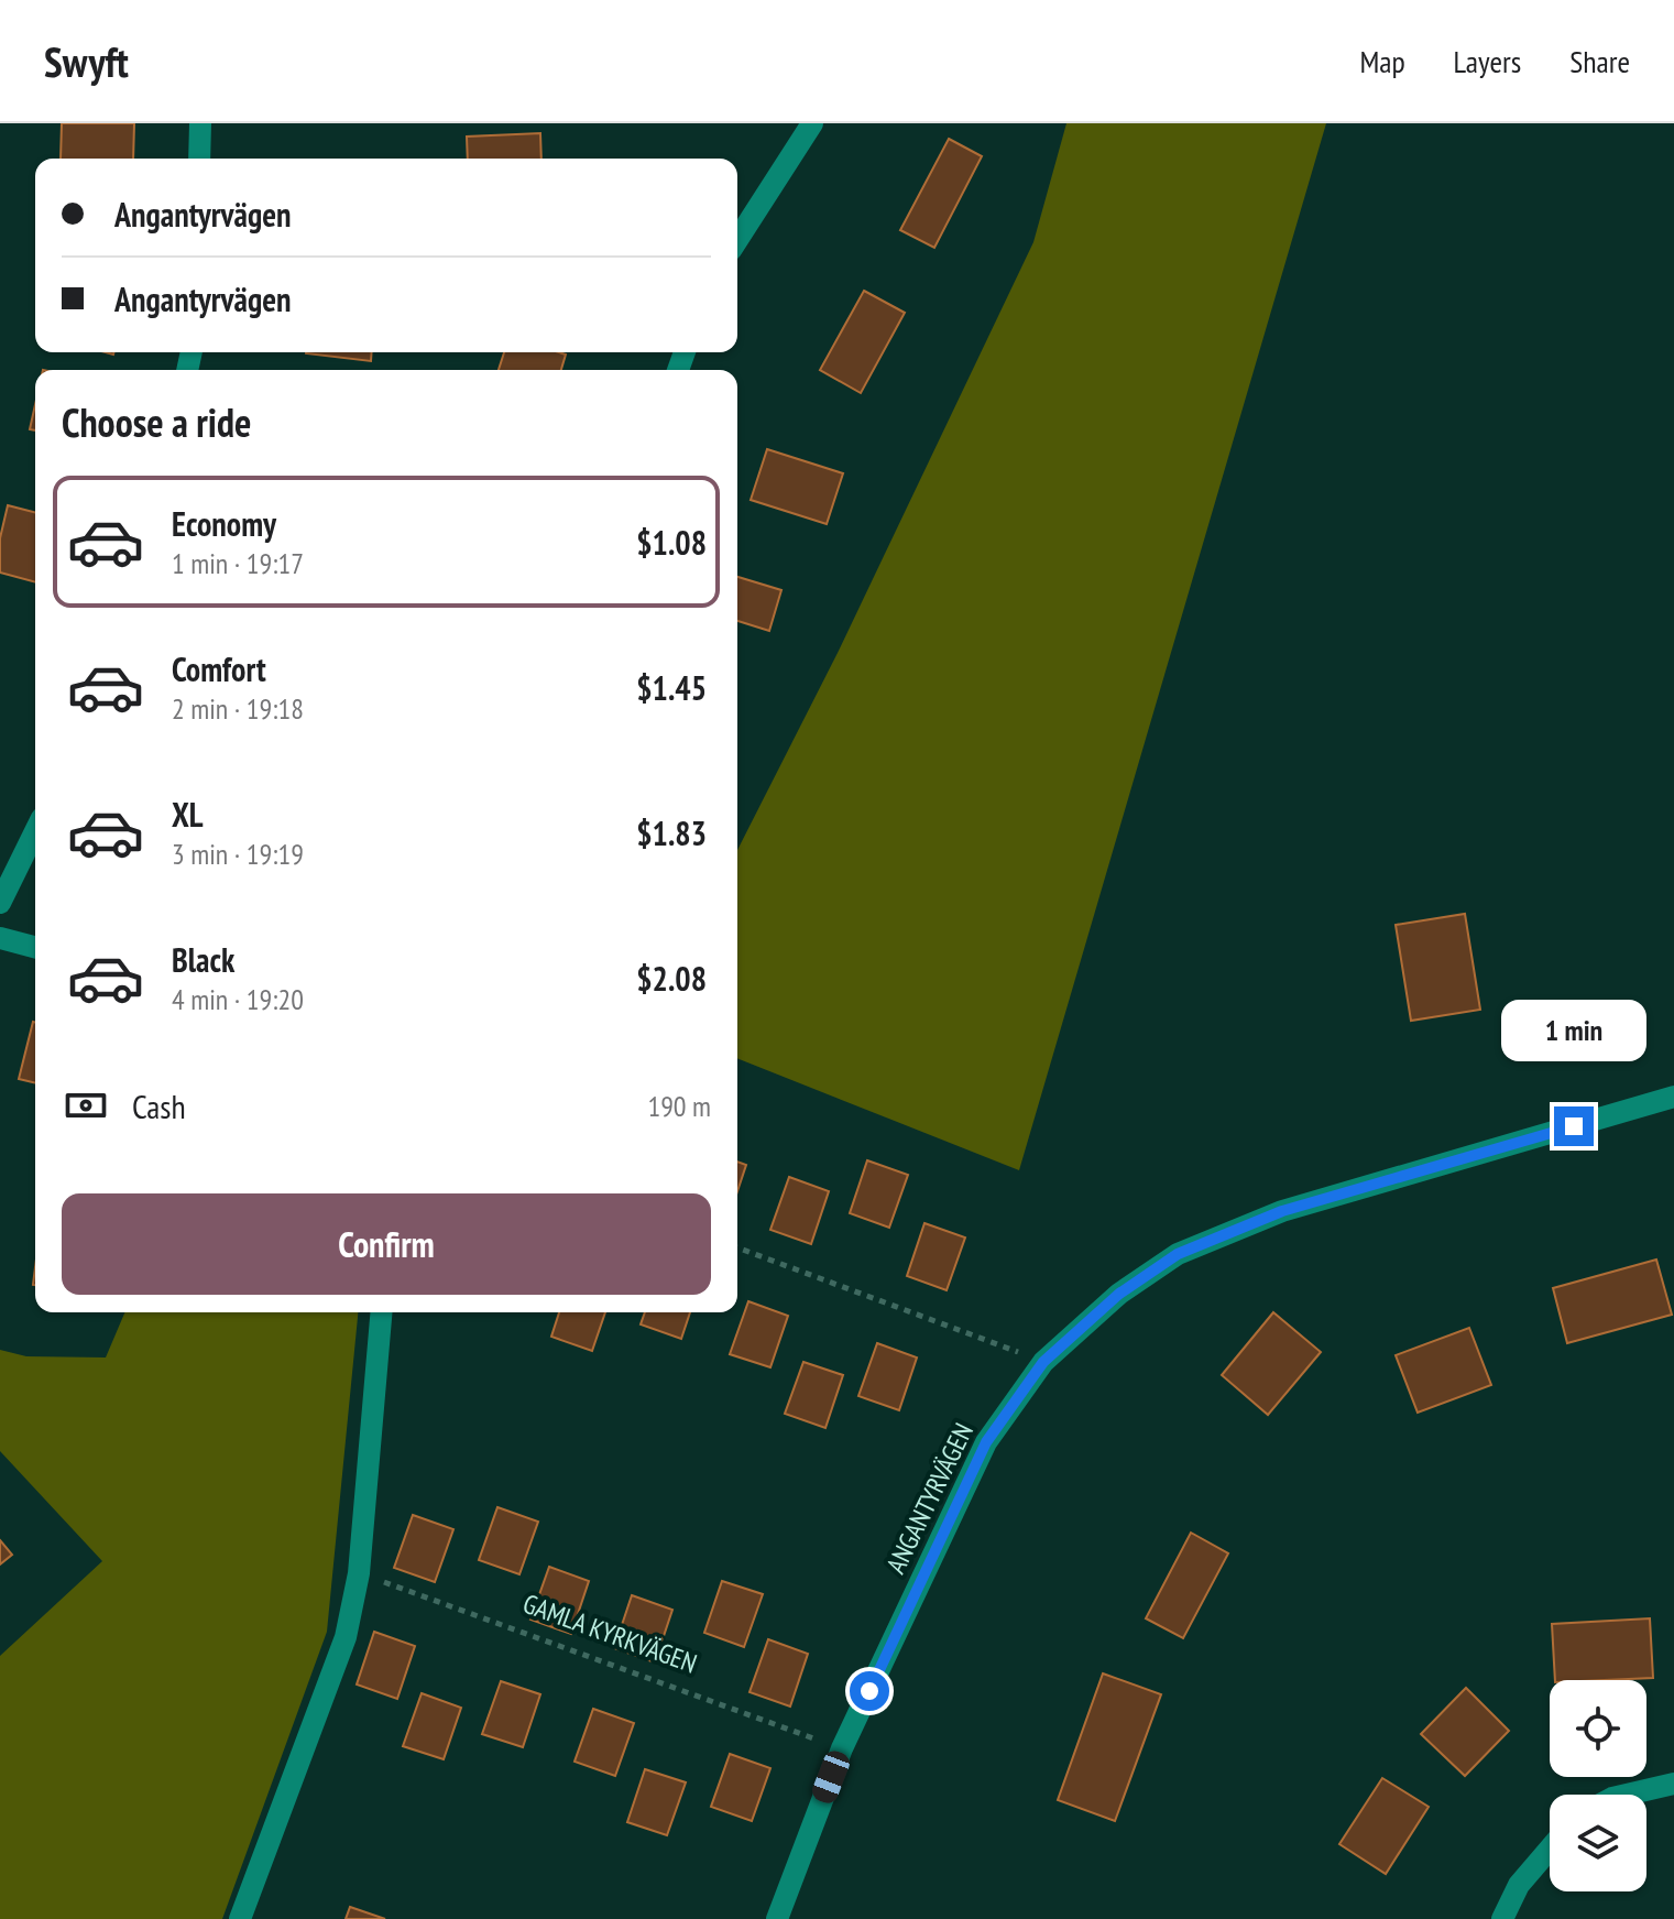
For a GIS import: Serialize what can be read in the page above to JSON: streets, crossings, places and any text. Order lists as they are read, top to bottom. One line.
{"streets":{"street":["ANGANTYRVÄGEN"],"path":["GAMLA KYRKVÄGEN"]},"crossings":[["ANGANTYRVÄGEN","GAMLA KYRKVÄGEN"]],"page":{"header":"Swyft","nav":["Map","Layers","Share"],"banner":["Angantyrvägen","Angantyrvägen"],"heading":"Choose a ride","list":[{"name":"Economy","note":"1 min · 19:17","value":"$1.08"},{"name":"Comfort","note":"2 min · 19:18","value":"$1.45"},{"name":"XL","note":"3 min · 19:19","value":"$1.83"},{"name":"Black","note":"4 min · 19:20","value":"$2.08"}],"bubble":"1 min","pay":["Cash","190 m"],"buttons":"Confirm"}}
